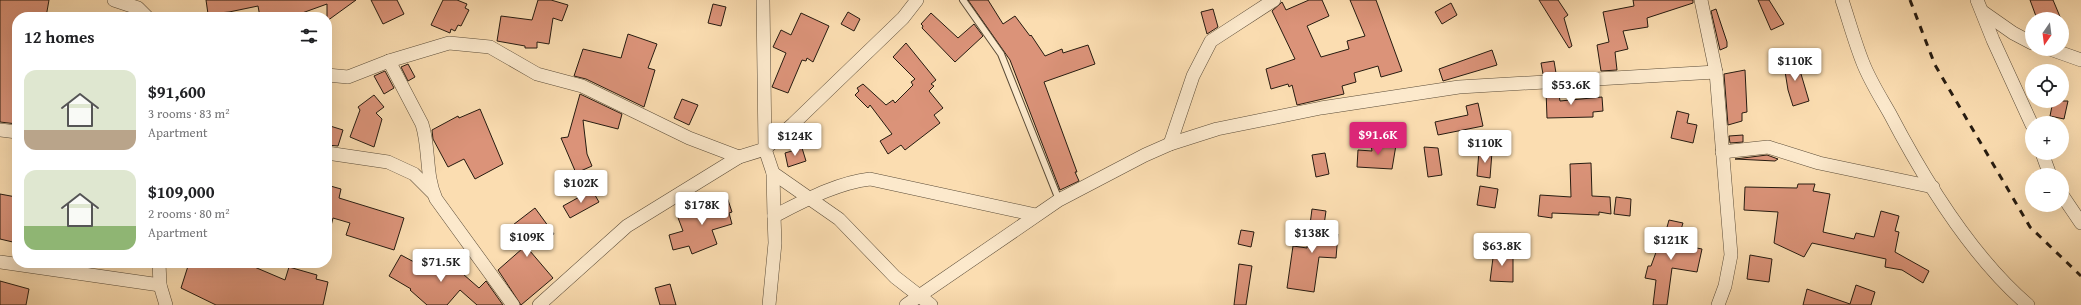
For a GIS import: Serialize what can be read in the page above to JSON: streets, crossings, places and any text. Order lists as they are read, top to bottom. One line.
{"north":"bottom","page":{"map_buttons":["+","−"],"heading":"12 homes","price":["$110K","$53.6K","$91.6K","$124K","$110K","$102K","$178K","$138K","$109K","$121K","$63.8K","$71.5K"],"list":[{"name":"$91,600","note":"3 rooms · 83 m² · Apartment"},{"name":"$109,000","note":"2 rooms · 80 m² · Apartment"}]}}
